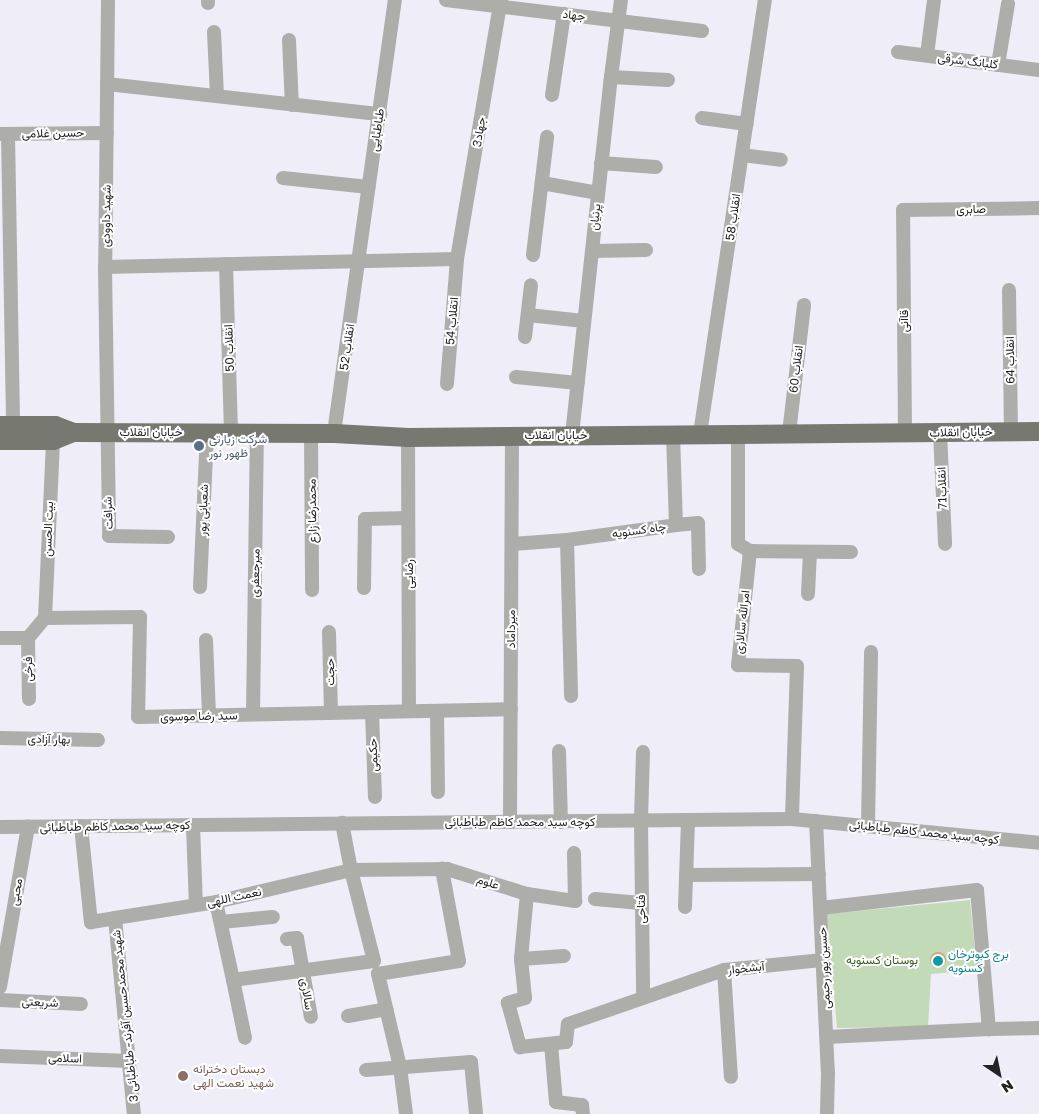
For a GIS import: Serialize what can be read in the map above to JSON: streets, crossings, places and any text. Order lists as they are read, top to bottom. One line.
{"streets":{"main road":["خیابان انقلاب"],"street":["جهاد","گلبانگ شرقی","طباطبایی","جهاد3","حسین غلامی","صابری","شهید داوودی","پرنیان","انقلاب 58","اتقلاب 54","قاآنی","انقلاب 52","انقلاب 50","انقلاب 64","انقلاب 60","انقلاب71","شعبانی پور","محمدرضا زارع","شرافت","بیت الحسن","چاه کسنویه","میرجعفری","رضایی","امرالله سالاری","میرداماد","فرخی","حجت","سید رضا موسوی","بهار آزادی","حکیمی","کوچه سید محمد کاظم طباطبائی","علوم","محبی","نعمت اللهی","فتاحی","آبشخوار","حسین پور رحیمی","سالاری","شریعتی","شهید محمدحسین آفرند- طباطبائی 3","اسلامی"]},"crossings":[["جهاد","جهاد3"],["جهاد","پرنیان"],["طباطبایی","انقلاب 52"],["جهاد3","اتقلاب 54"],["حسین غلامی","شهید داوودی"],["صابری","قاآنی"],["شهید داوودی","خیابان انقلاب"],["شهید داوودی","شرافت"],["پرنیان","خیابان انقلاب"],["انقلاب 58","خیابان انقلاب"],["قاآنی","خیابان انقلاب"],["انقلاب 52","خیابان انقلاب"],["انقلاب 50","خیابان انقلاب"],["انقلاب 64","خیابان انقلاب"],["انقلاب 60","خیابان انقلاب"],["خیابان انقلاب","انقلاب71"],["خیابان انقلاب","شعبانی پور"],["خیابان انقلاب","محمدرضا زارع"],["خیابان انقلاب","شرافت"],["خیابان انقلاب","بیت الحسن"],["خیابان انقلاب","چاه کسنویه"],["خیابان انقلاب","میرجعفری"],["خیابان انقلاب","رضایی"],["خیابان انقلاب","میرداماد"],["بیت الحسن","سید رضا موسوی"],["چاه کسنویه","میرداماد"],["میرجعفری","سید رضا موسوی"],["رضایی","سید رضا موسوی"],["امرالله سالاری","کوچه سید محمد کاظم طباطبائی"],["میرداماد","سید رضا موسوی"],["میرداماد","کوچه سید محمد کاظم طباطبائی"],["حجت","سید رضا موسوی"],["سید رضا موسوی","حکیمی"],["کوچه سید محمد کاظم طباطبائی","محبی"],["کوچه سید محمد کاظم طباطبائی","فتاحی"],["کوچه سید محمد کاظم طباطبائی","حسین پور رحیمی"],["کوچه سید محمد کاظم طباطبائی","شهید محمدحسین آفرند- طباطبائی 3"],["علوم","نعمت اللهی"],["نعمت اللهی","شهید محمدحسین آفرند- طباطبائی 3"],["فتاحی","آبشخوار"],["آبشخوار","حسین پور رحیمی"],["شهید محمدحسین آفرند- طباطبائی 3","اسلامی"]],"parks":["بوستان کسنویه"],"places":["شرکت زیارتی ظهور نور","برج کبوترخان کسنویه","دبستان دخترانه شهید نعمت الهی"],"north":"bottom right"}
